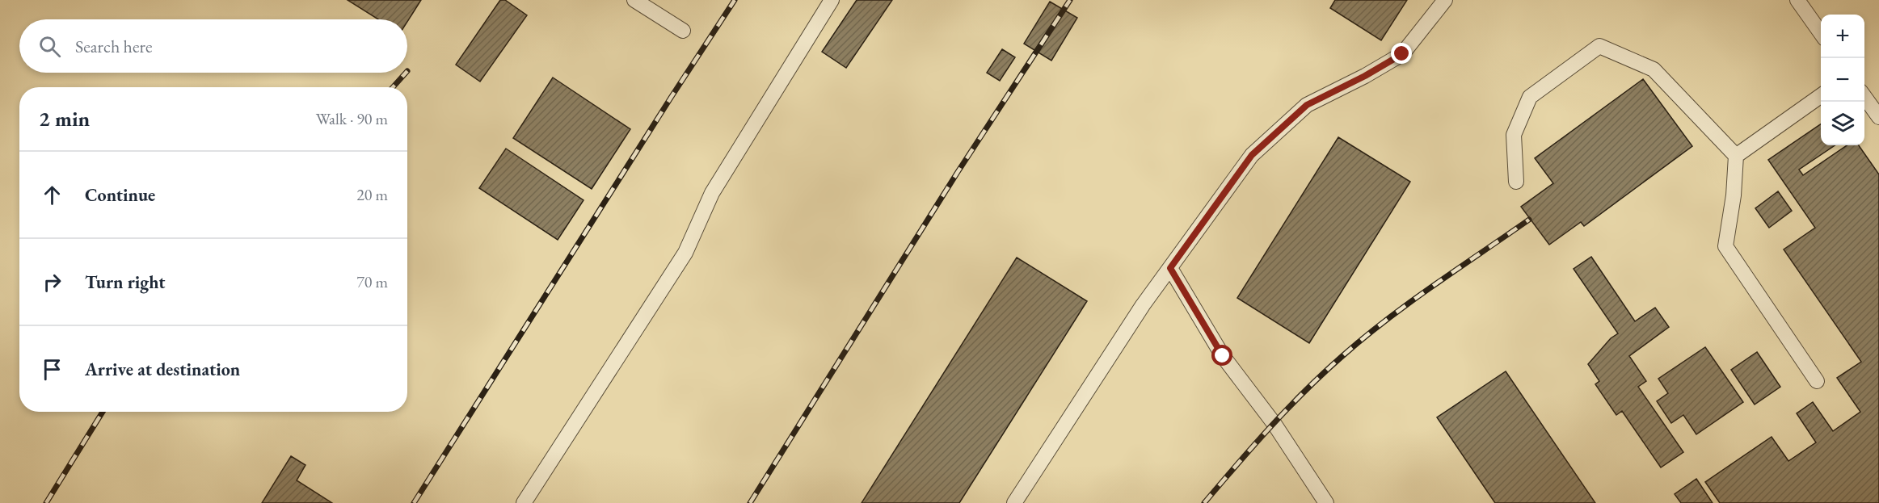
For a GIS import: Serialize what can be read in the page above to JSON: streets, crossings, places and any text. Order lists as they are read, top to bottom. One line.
{"page":{"map_buttons":["+","−"],"search":"Search here","heading":["2 min","Walk · 90 m"],"list":[["Continue","20 m"],["Turn right","70 m"],"Arrive at destination"]}}
